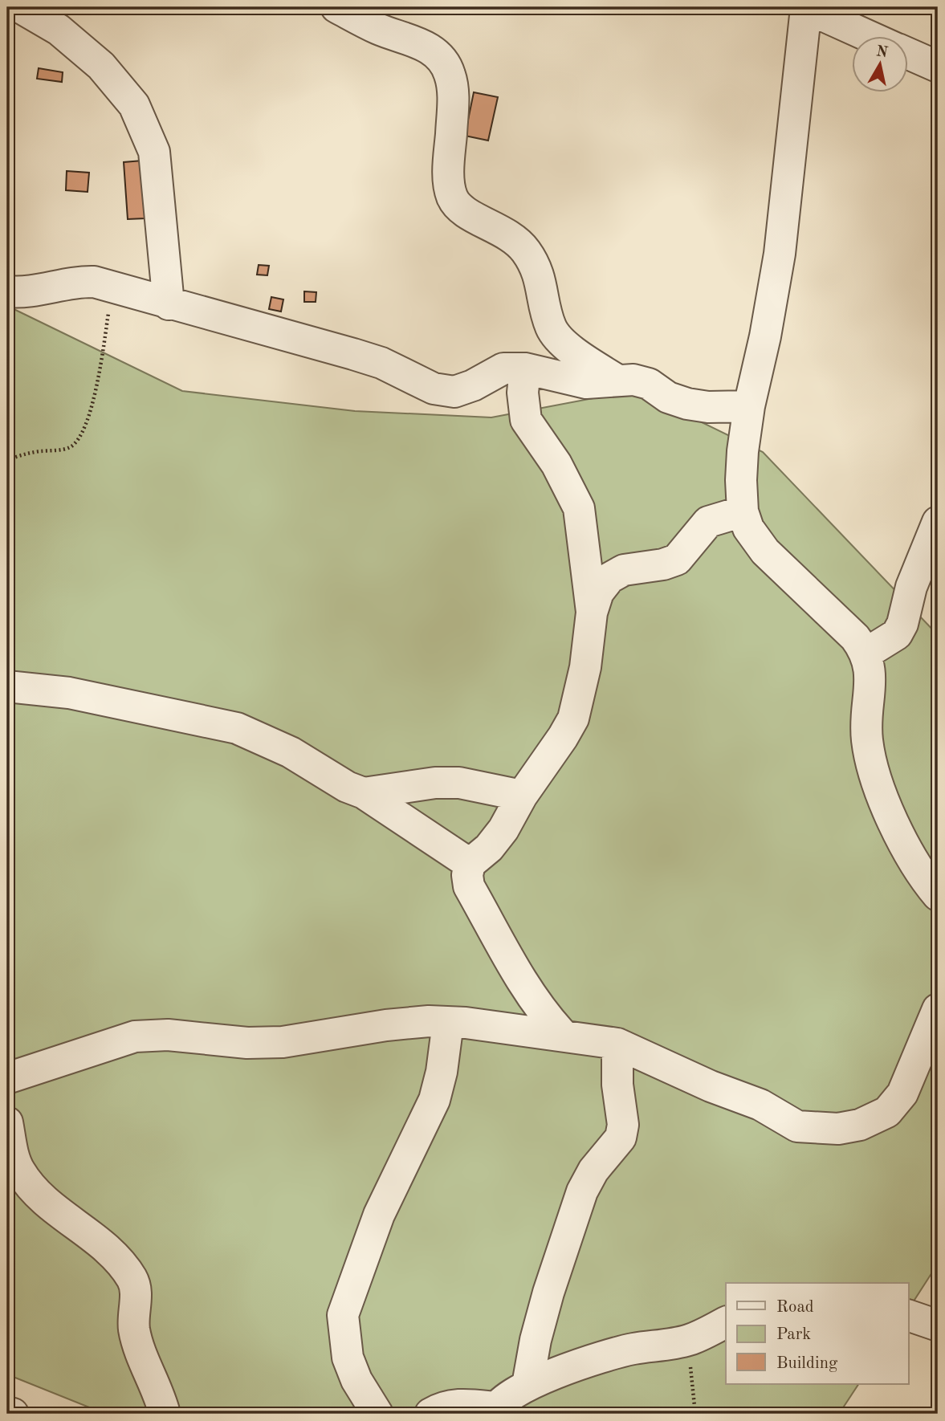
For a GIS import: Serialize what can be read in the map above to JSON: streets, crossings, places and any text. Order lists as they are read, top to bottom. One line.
{"legend":["Road","Park","Building"],"north":"top"}
